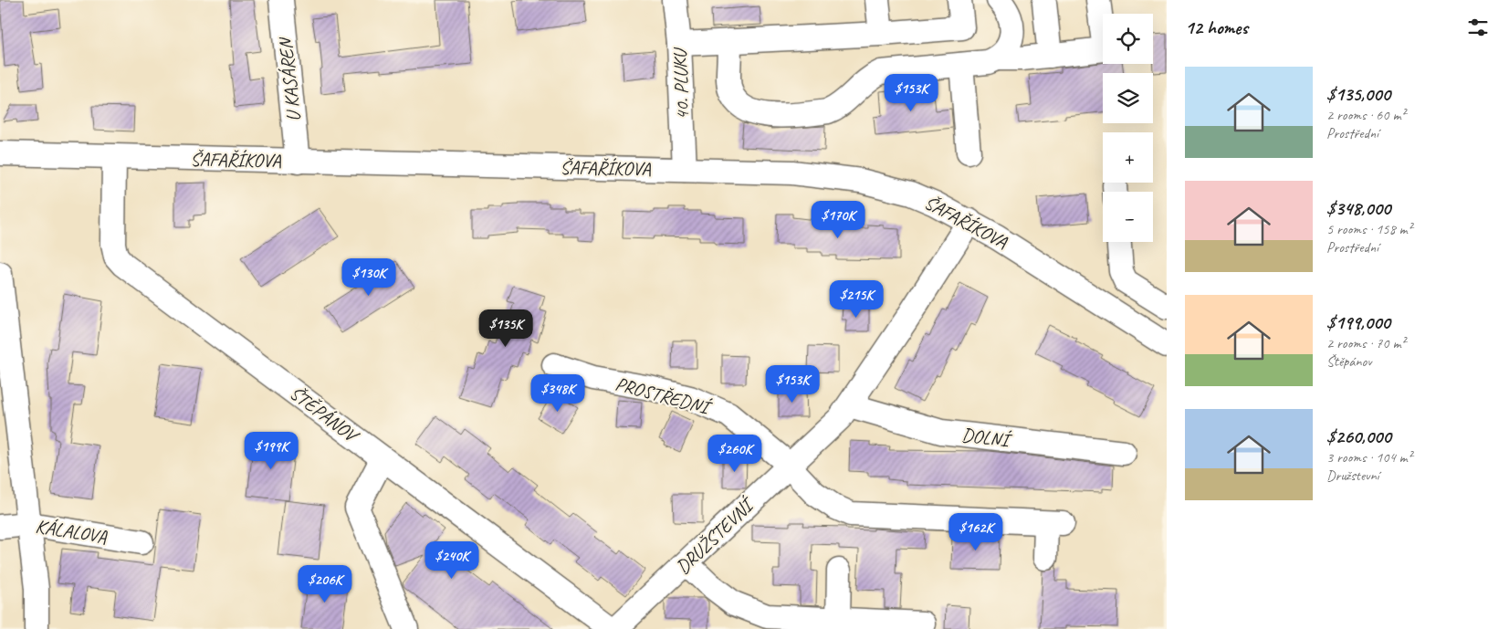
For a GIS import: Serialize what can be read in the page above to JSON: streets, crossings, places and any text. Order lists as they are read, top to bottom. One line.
{"streets":{"street":["U KASÁREN","40. PLUKU","ŠAFAŘÍKOVA","PROSTŘEDNÍ","ŠTĚPÁNOV","DOLNÍ","KÁLALOVA","DRUŽSTEVNÍ"]},"crossings":[["U KASÁREN","ŠAFAŘÍKOVA"],["40. PLUKU","ŠAFAŘÍKOVA"],["ŠAFAŘÍKOVA","ŠTĚPÁNOV"],["ŠAFAŘÍKOVA","DRUŽSTEVNÍ"],["PROSTŘEDNÍ","DRUŽSTEVNÍ"],["DOLNÍ","DRUŽSTEVNÍ"]],"page":{"heading":"12 homes","map_buttons":["+","−"],"list":[{"name":"$135,000","note":"2 rooms · 60 m² · Prostřední"},{"name":"$348,000","note":"5 rooms · 158 m² · Prostřední"},{"name":"$199,000","note":"2 rooms · 70 m² · Štěpánov"},{"name":"$260,000","note":"3 rooms · 104 m² · Družstevní"}],"price":["$153K","$170K","$130K","$215K","$135K","$153K","$348K","$199K","$260K","$162K","$240K","$206K"]}}
